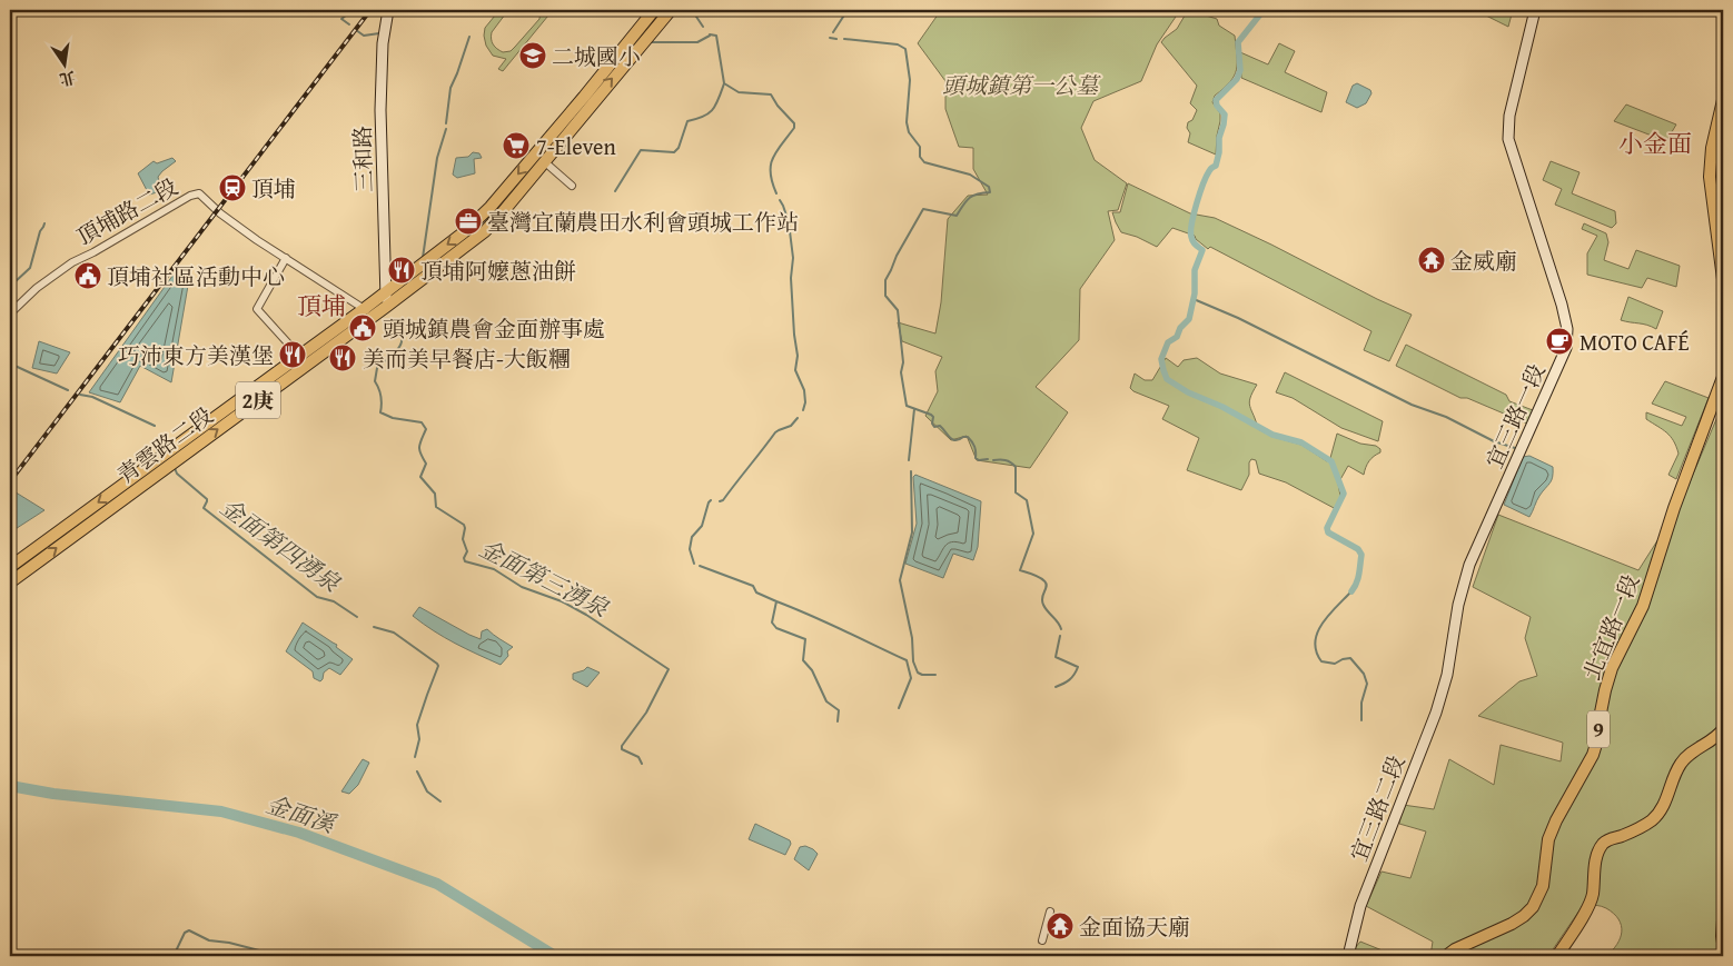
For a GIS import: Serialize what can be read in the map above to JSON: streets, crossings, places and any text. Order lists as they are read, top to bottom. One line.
{"streets":{"main road":["2庚","青雲路二段","北宜路一段","9"],"street":["三和路","頂埔路二段","宜三路一段","宜三路二段"]},"crossings":[["三和路","青雲路二段"],["頂埔路二段","青雲路二段"],["宜三路一段","宜三路二段"]],"districts":["小金面","頂埔"],"water":["金面第四湧泉","金面第三湧泉","金面溪"],"parks":["頭城鎮第一公墓"],"places":{"school or university":["二城國小"],"supermarket":["7-Eleven"],"station":["頂埔"],"office":["臺灣宜蘭農田水利會頭城工作站"],"temple":["金威廟","金面協天廟"],"restaurant":["頂埔阿嬤蔥油餅","巧沛東方美漢堡","美而美早餐店-大飯糰"],"public building":["頂埔社區活動中心","頭城鎮農會金面辦事處"],"cafe":["MOTO CAFÉ"]},"north":"bottom"}
